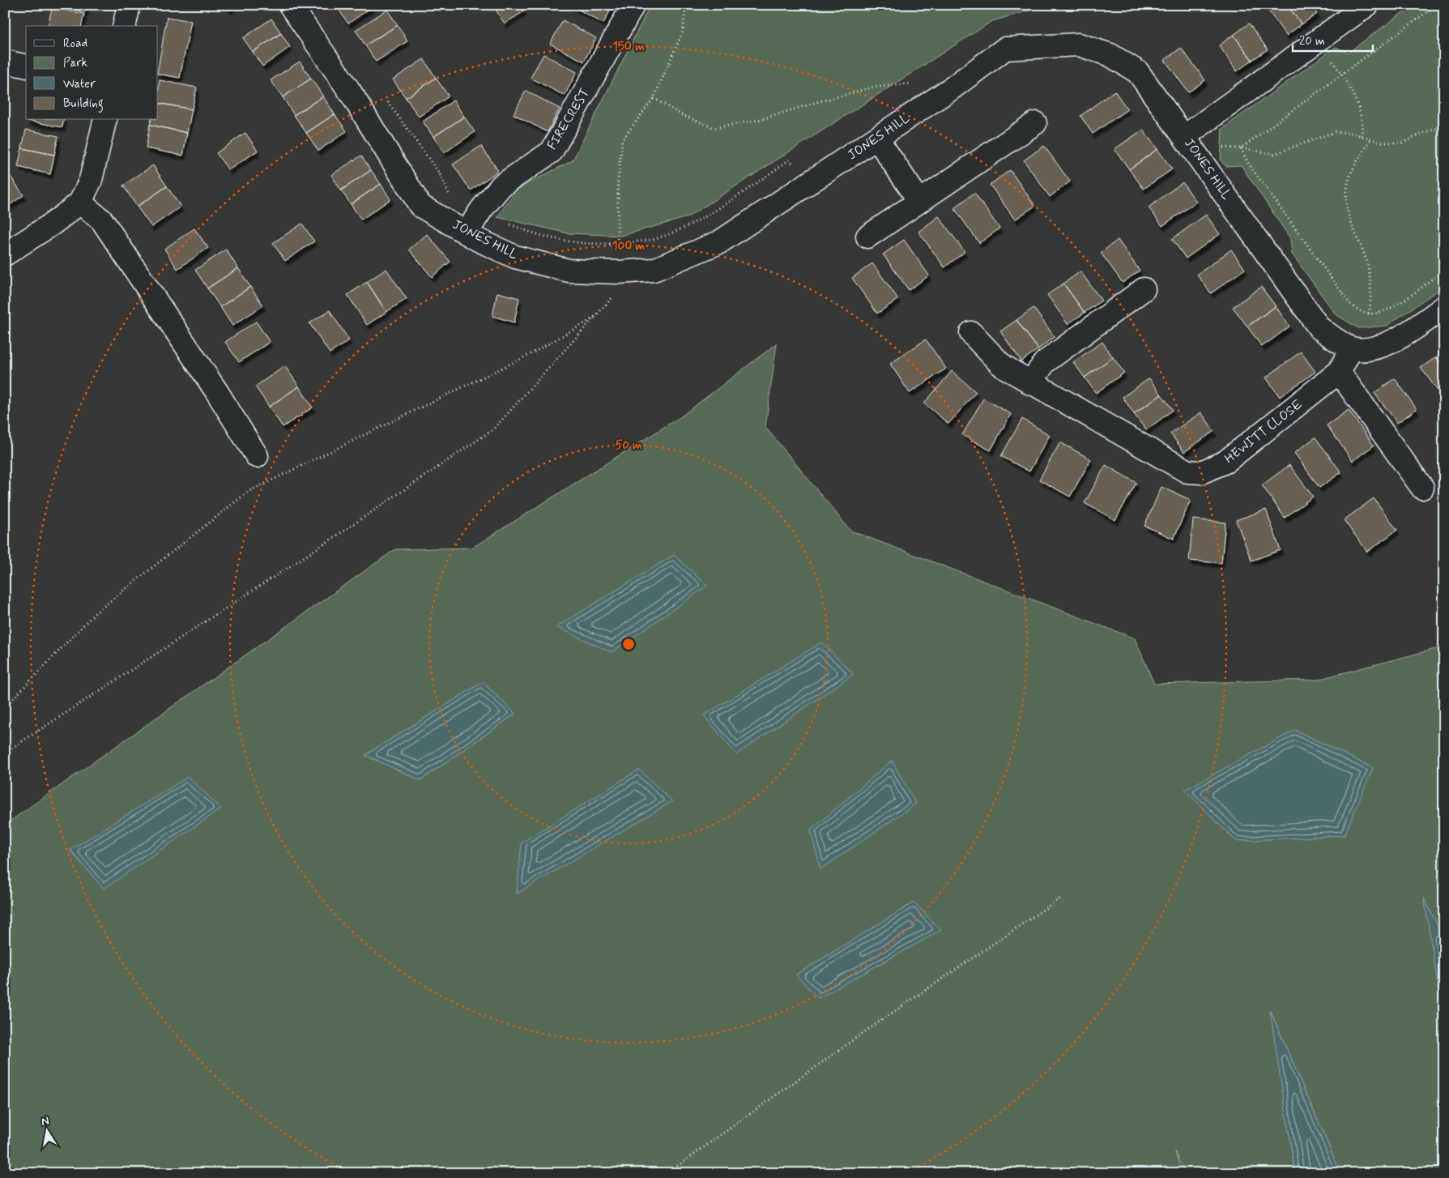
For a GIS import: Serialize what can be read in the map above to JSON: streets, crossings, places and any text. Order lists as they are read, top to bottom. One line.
{"streets":{"street":["FIRECREST","JONES HILL","HEWITT CLOSE"]},"crossings":[["FIRECREST","JONES HILL"],["JONES HILL","HEWITT CLOSE"]],"legend":["Road","Park","Water","Building"],"scale_bar":"20 m","north":"top","rings":["150 m","100 m","50 m"]}
